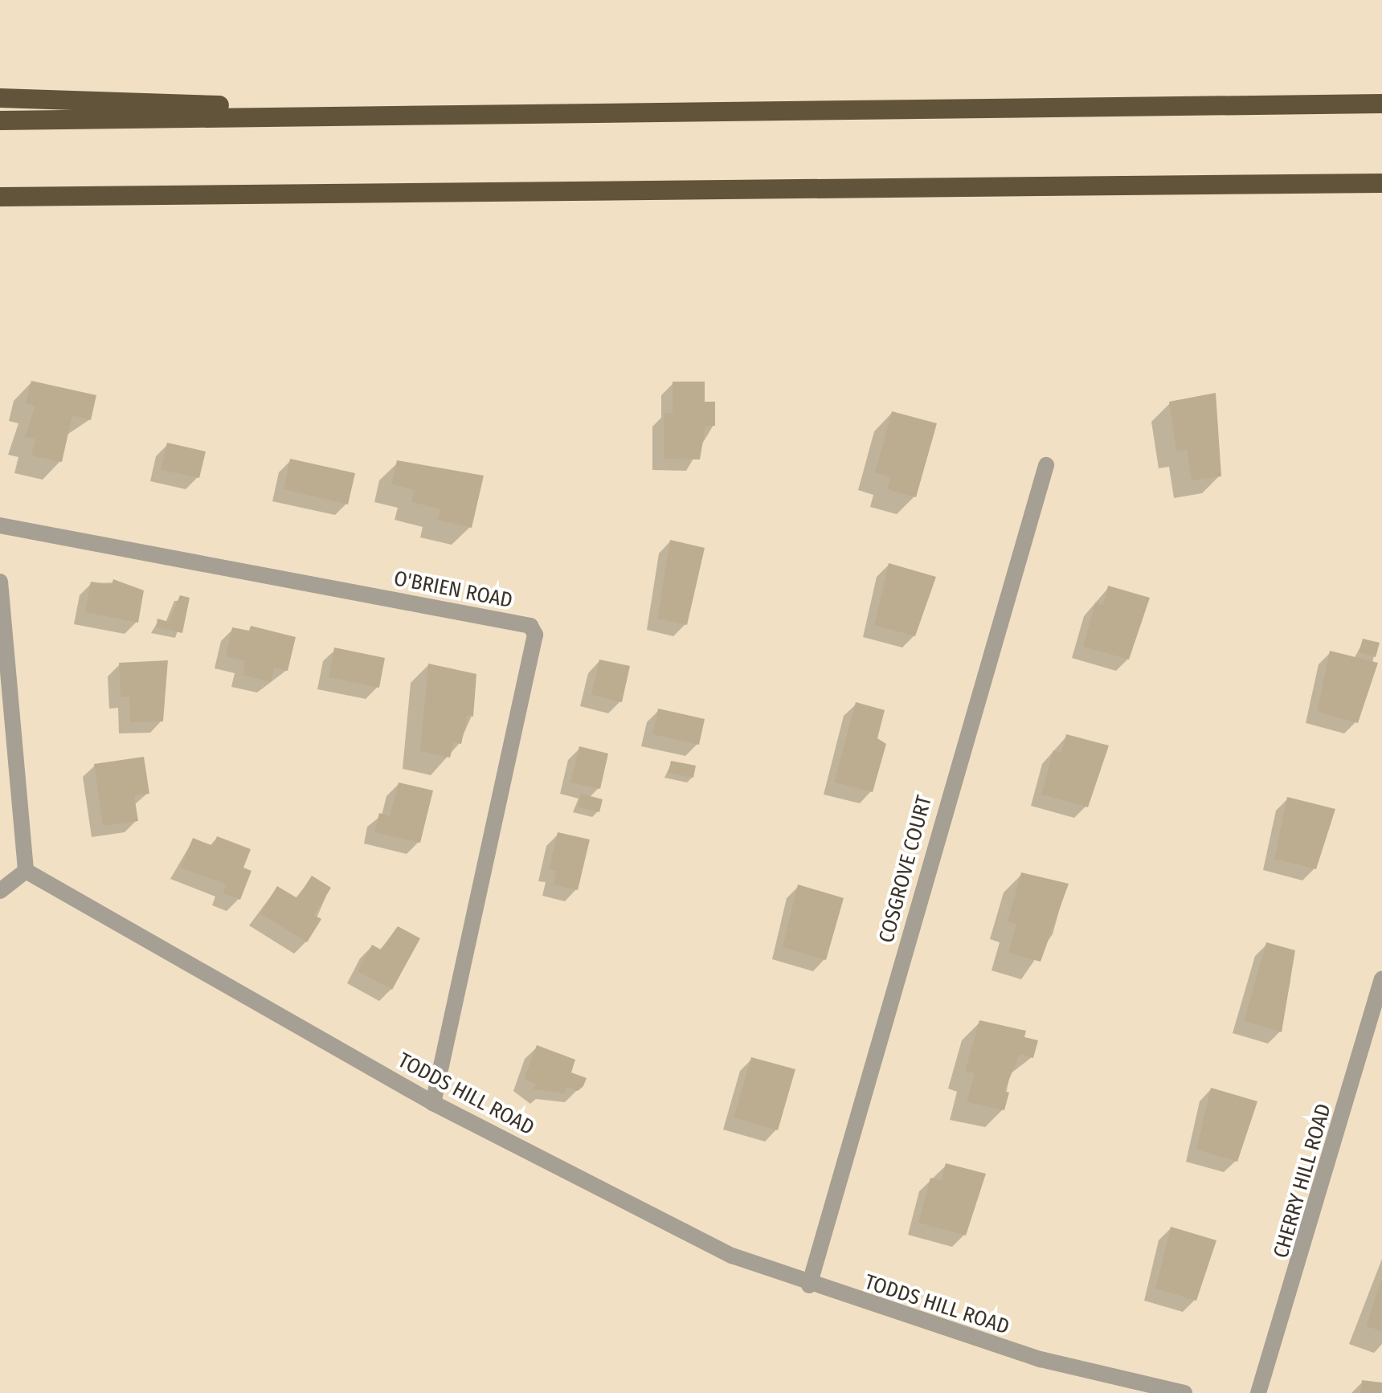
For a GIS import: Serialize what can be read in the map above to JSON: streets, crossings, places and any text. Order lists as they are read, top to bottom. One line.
{"streets":{"street":["O'BRIEN ROAD","COSGROVE COURT","TODDS HILL ROAD","CHERRY HILL ROAD"]},"crossings":[["O'BRIEN ROAD","TODDS HILL ROAD"],["COSGROVE COURT","TODDS HILL ROAD"]]}
